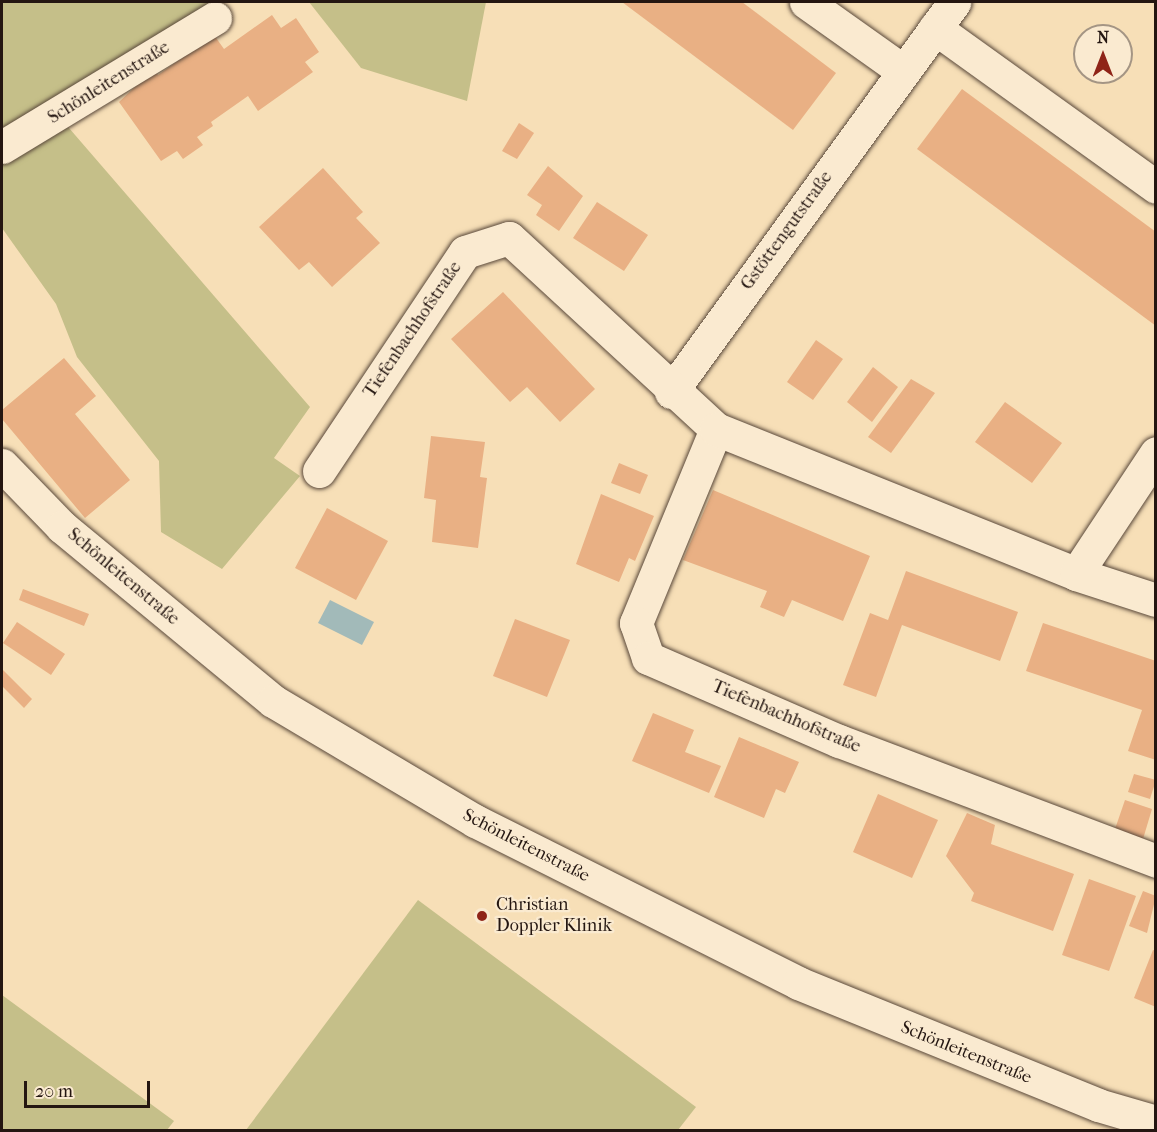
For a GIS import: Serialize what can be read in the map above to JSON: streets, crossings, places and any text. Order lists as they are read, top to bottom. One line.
{"streets":{"street":["Schönleitenstraße","Gstöttengutstraße","Tiefenbachhofstraße"]},"crossings":[["Gstöttengutstraße","Tiefenbachhofstraße"]],"places":["Christian Doppler Klinik"],"scale_bar":"20 m","north":"top"}
